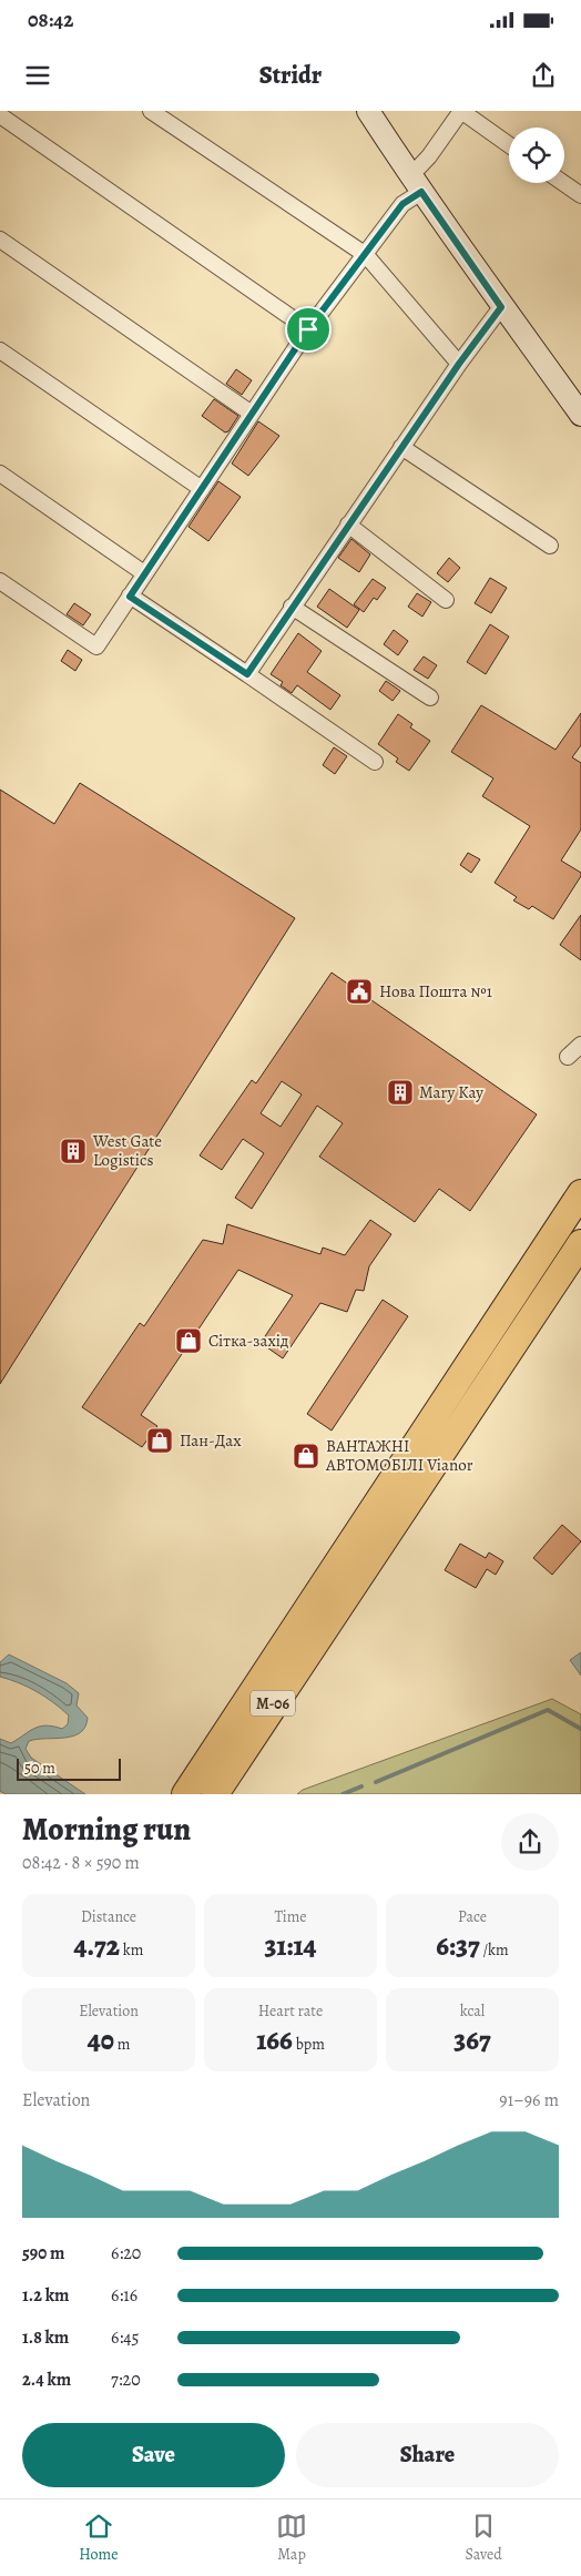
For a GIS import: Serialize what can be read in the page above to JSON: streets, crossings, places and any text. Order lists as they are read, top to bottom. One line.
{"streets":{"highway":["М-06"]},"places":{"public building":["Нова Пошта №1"],"building":["Mary Kay","West Gate Logistics"],"shop":["Сітка-захід","Пан-Дах","ВАНТАЖНІ АВТОМОБІЛІ Vianor"]},"scale_bar":"50 m","page":{"status":"08:42","header":"Stridr","scale":"50 m","heading":["Morning run","08:42 · 8 × 590 m"],"stats":[["Distance","4.72 km"],["Time","31:14"],["Pace","6:37 /km"],["Elevation","40 m"],["Heart rate","166 bpm"],["kcal","367"]],"chart":["Elevation","91–96 m"],"list":[{"name":"590 m","note":"6:20"},{"name":"1.2 km","note":"6:16"},{"name":"1.8 km","note":"6:45"},{"name":"2.4 km","note":"7:20"}],"buttons":["Save","Share"],"tabs":["Home","Map","Saved"]}}
